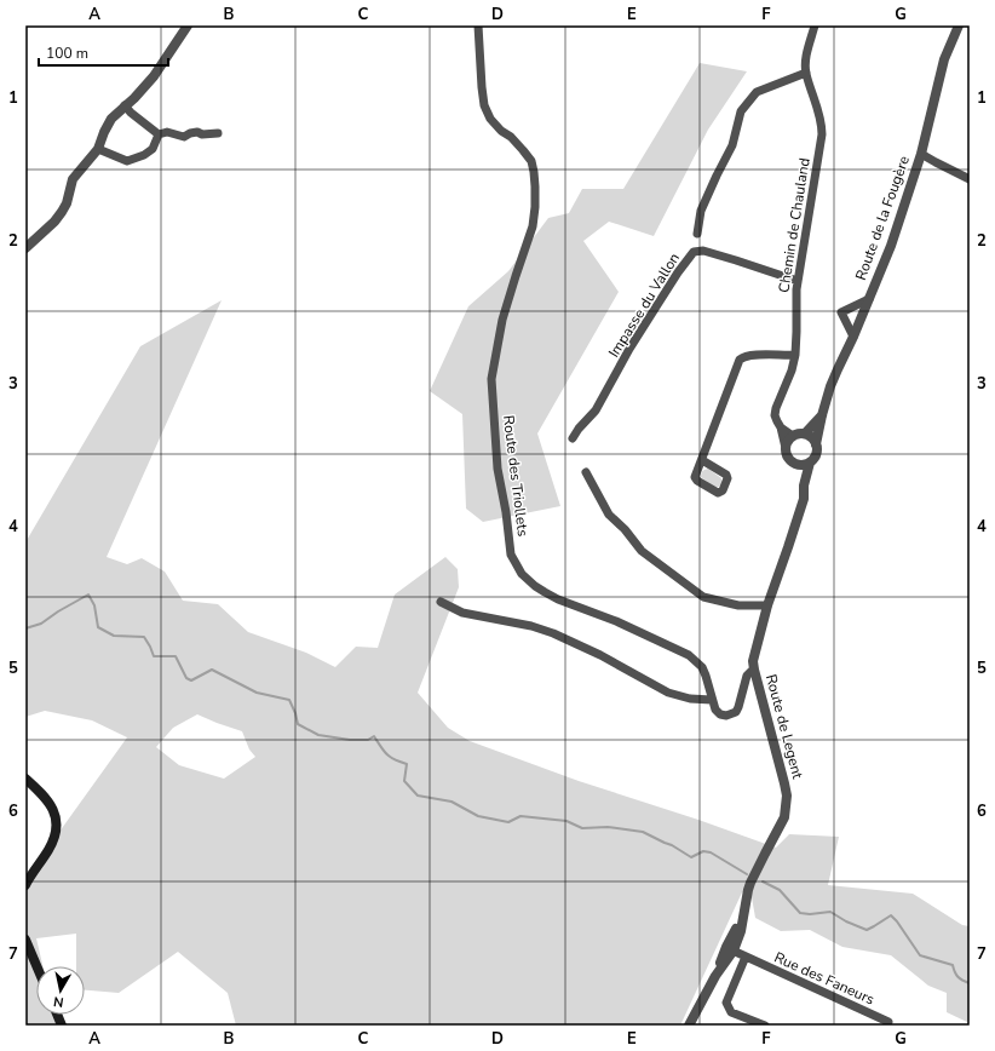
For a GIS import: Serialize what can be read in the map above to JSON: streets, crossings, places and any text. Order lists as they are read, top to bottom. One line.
{"streets":{"street":["Route de la Fougère","Chemin de Chauland","Impasse du Vallon","Route des Triollets","Route de Legent","Rue des Faneurs"]},"crossings":[["Route de la Fougère","Chemin de Chauland"],["Route de la Fougère","Route de Legent"],["Chemin de Chauland","Impasse du Vallon"],["Chemin de Chauland","Route de Legent"],["Route de Legent","Rue des Faneurs"]],"scale_bar":"100 m","north":"bottom","grid":{"columns":["A","B","C","D","E","F","G"],"rows":["1","2","3","4","5","6","7"]}}
